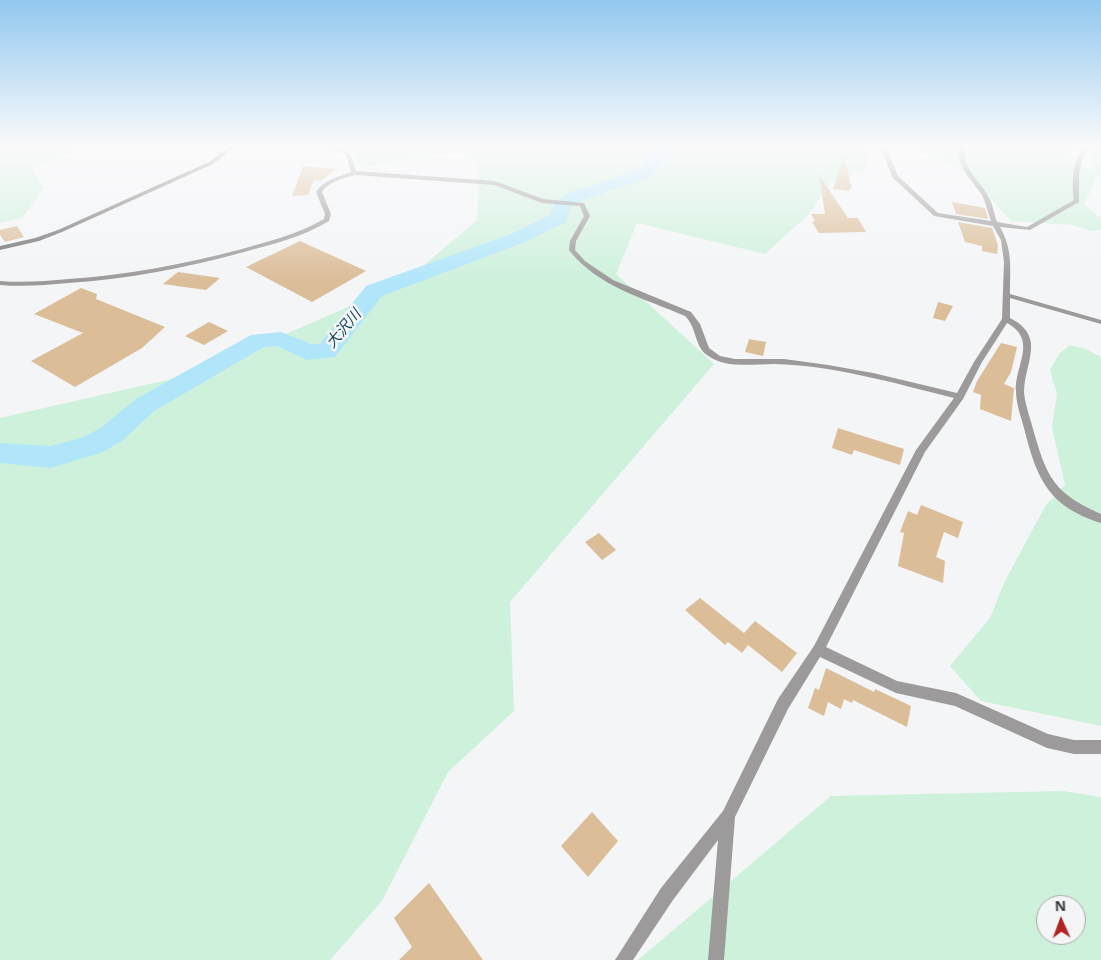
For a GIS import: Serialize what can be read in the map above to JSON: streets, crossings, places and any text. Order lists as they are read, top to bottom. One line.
{"water":["大沢川"],"north":"top"}
